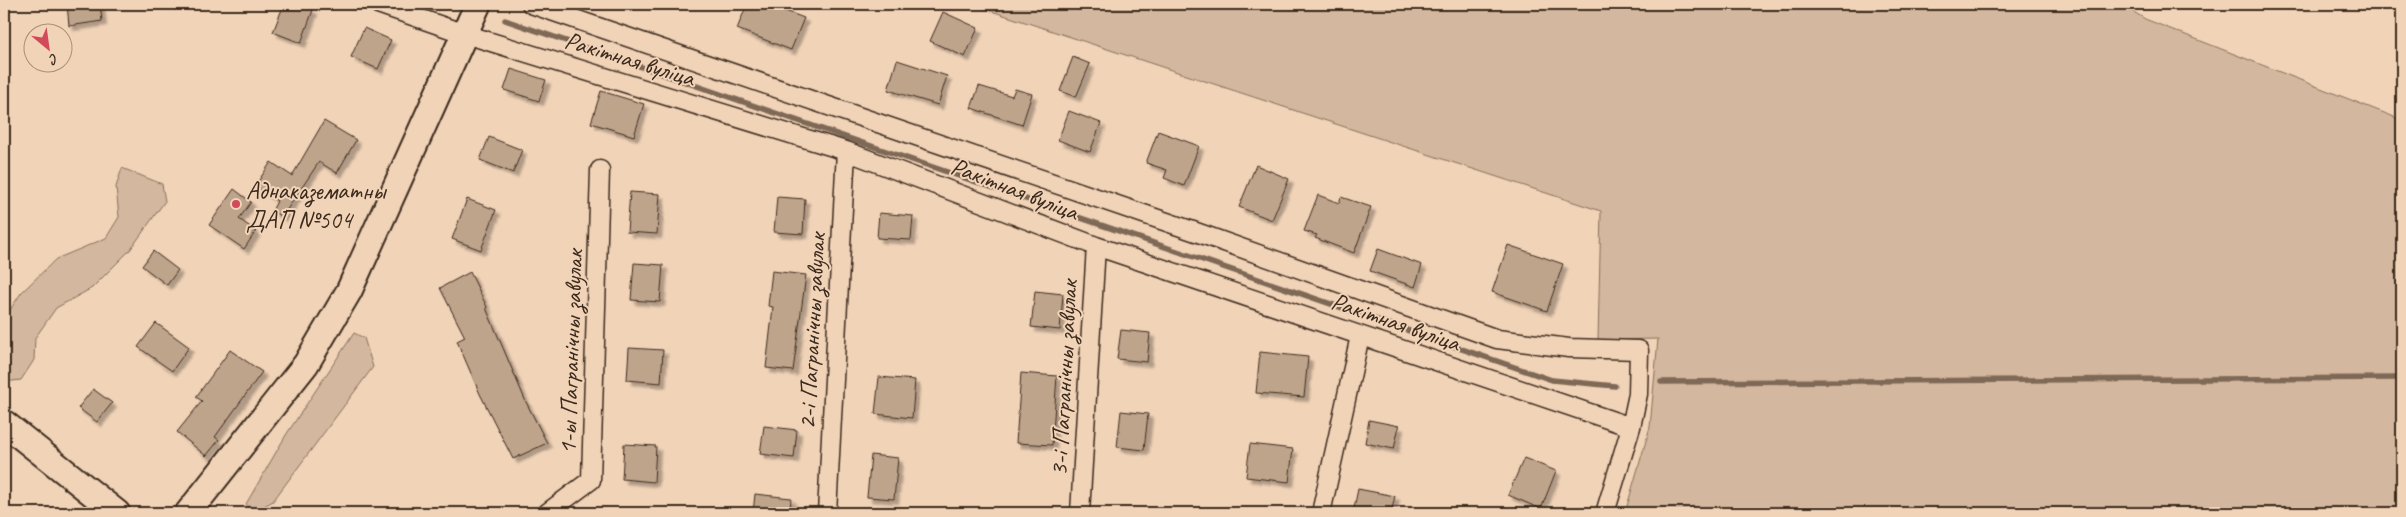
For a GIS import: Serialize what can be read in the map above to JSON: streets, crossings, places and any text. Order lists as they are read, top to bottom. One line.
{"streets":{"street":["Ракітная вуліца","2-і Пагранічны завулак","1-ы Пагранічны завулак","3-і Пагранічны завулак"]},"crossings":[["Ракітная вуліца","2-і Пагранічны завулак"],["Ракітная вуліца","3-і Пагранічны завулак"]],"places":["Аднаказематны ДАП №504"],"north":"bottom right"}
